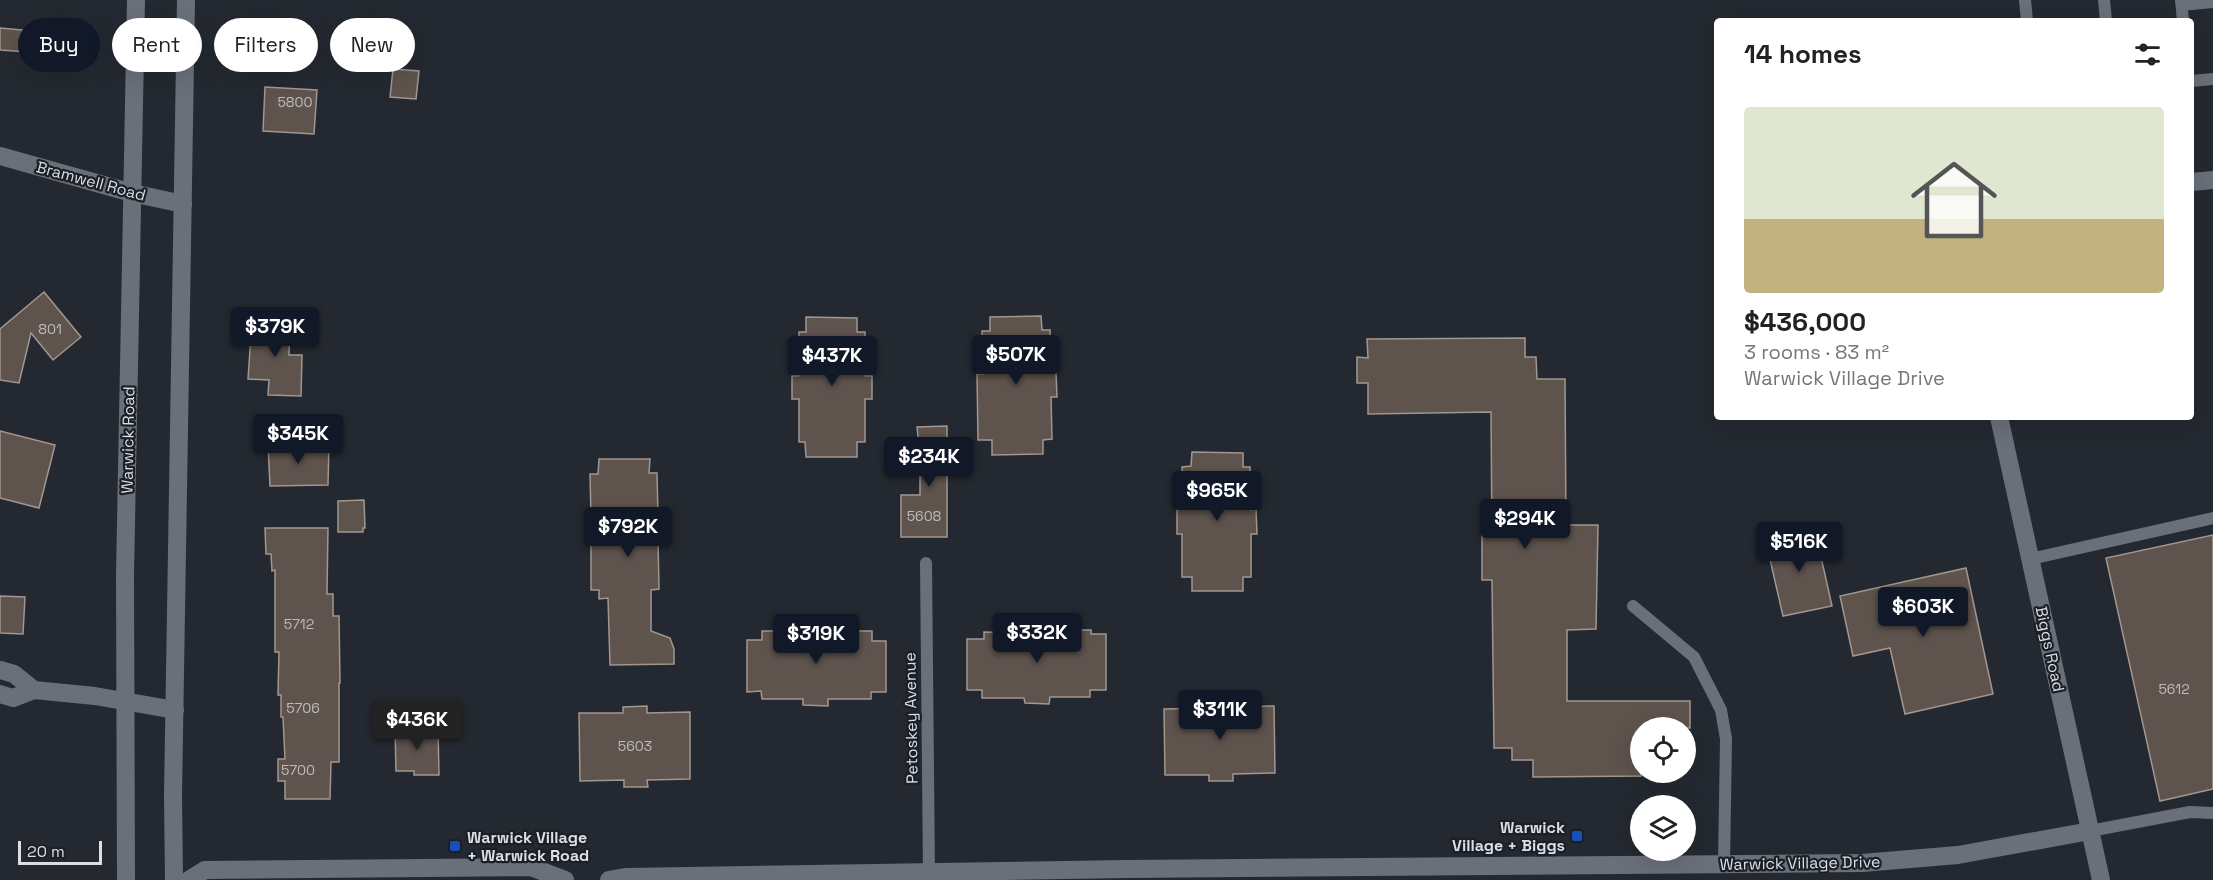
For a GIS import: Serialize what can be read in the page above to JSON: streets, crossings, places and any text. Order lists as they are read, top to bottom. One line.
{"streets":{"street":["Bramwell Road","Warwick Road","Biggs Road","Warwick Village Drive"],"lane":["Petoskey Avenue"]},"crossings":[["Bramwell Road","Warwick Road"],["Biggs Road","Warwick Village Drive"],["Petoskey Avenue","Warwick Village Drive"]],"places":{"transit":["Warwick Village + Biggs","Warwick Village + Warwick Road"]},"house_numbers":["5800","801","5608","5712","5612","5706","5603","5700"],"scale_bar":"20 m","page":{"chip":["Buy","Rent","Filters","New"],"heading":"14 homes","list":[{"name":"$436,000","note":"3 rooms · 83 m² · Warwick Village Drive"}],"price":["$379K","$507K","$437K","$345K","$234K","$965K","$294K","$792K","$516K","$603K","$332K","$319K","$311K","$436K"],"scale":"20 m"}}
